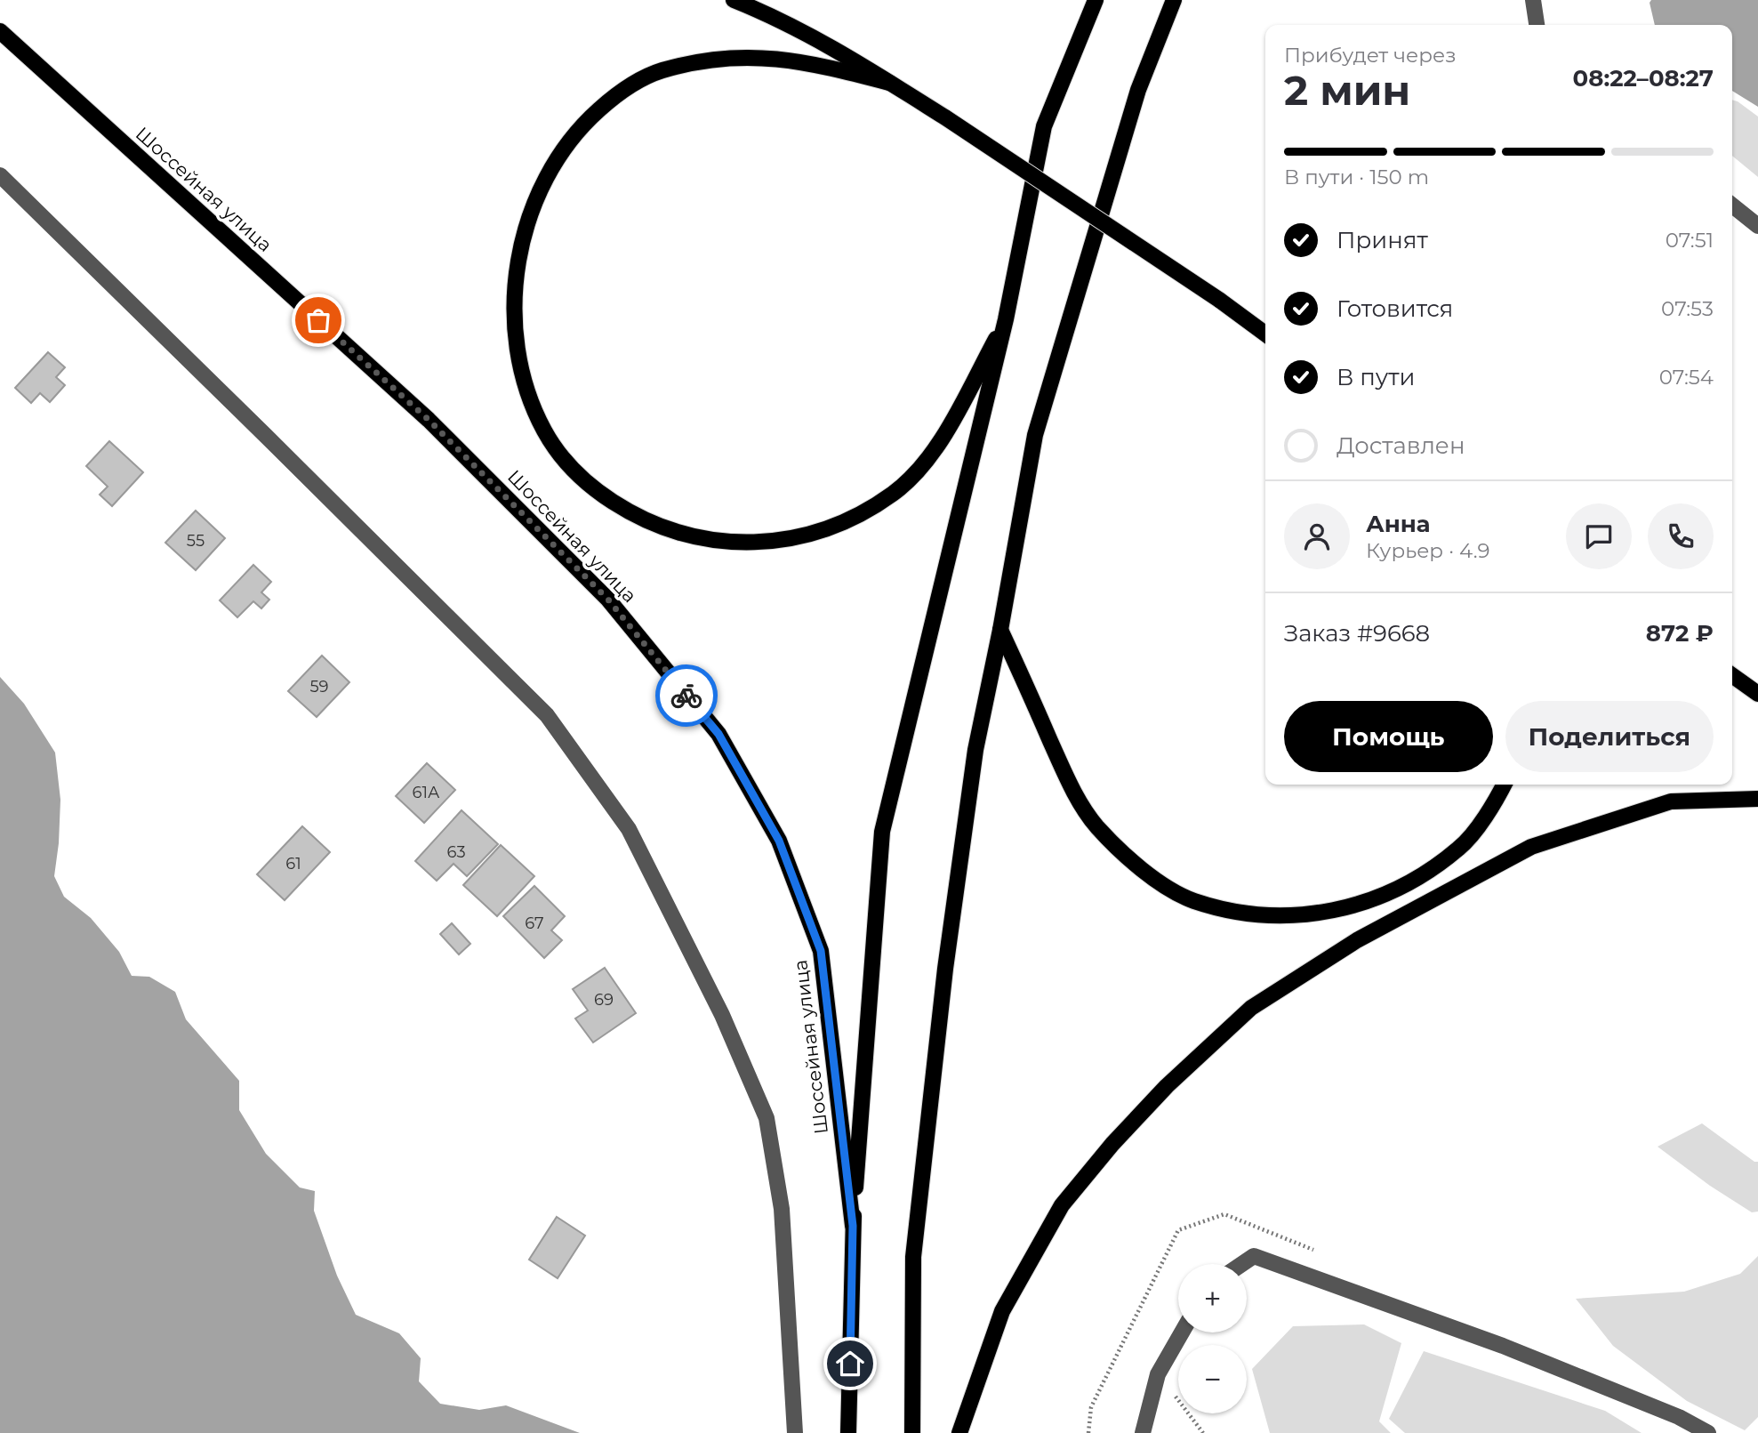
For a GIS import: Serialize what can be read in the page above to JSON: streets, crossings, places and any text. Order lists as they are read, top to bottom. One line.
{"streets":{"main road":["Шоссейная улица"]},"house_numbers":["55","59","61А","63","61","67","69"],"page":{"heading":["2 мин","Прибудет через","08:22–08:27"],"panel":["Анна","Курьер · 4.9","Заказ #9668","872 ₽"],"bar":"В пути · 150 m","list":[["Принят","07:51"],["Готовится","07:53"],["В пути","07:54"],"Доставлен"],"buttons":["Помощь","Поделиться"],"map_buttons":["+","−"]}}
